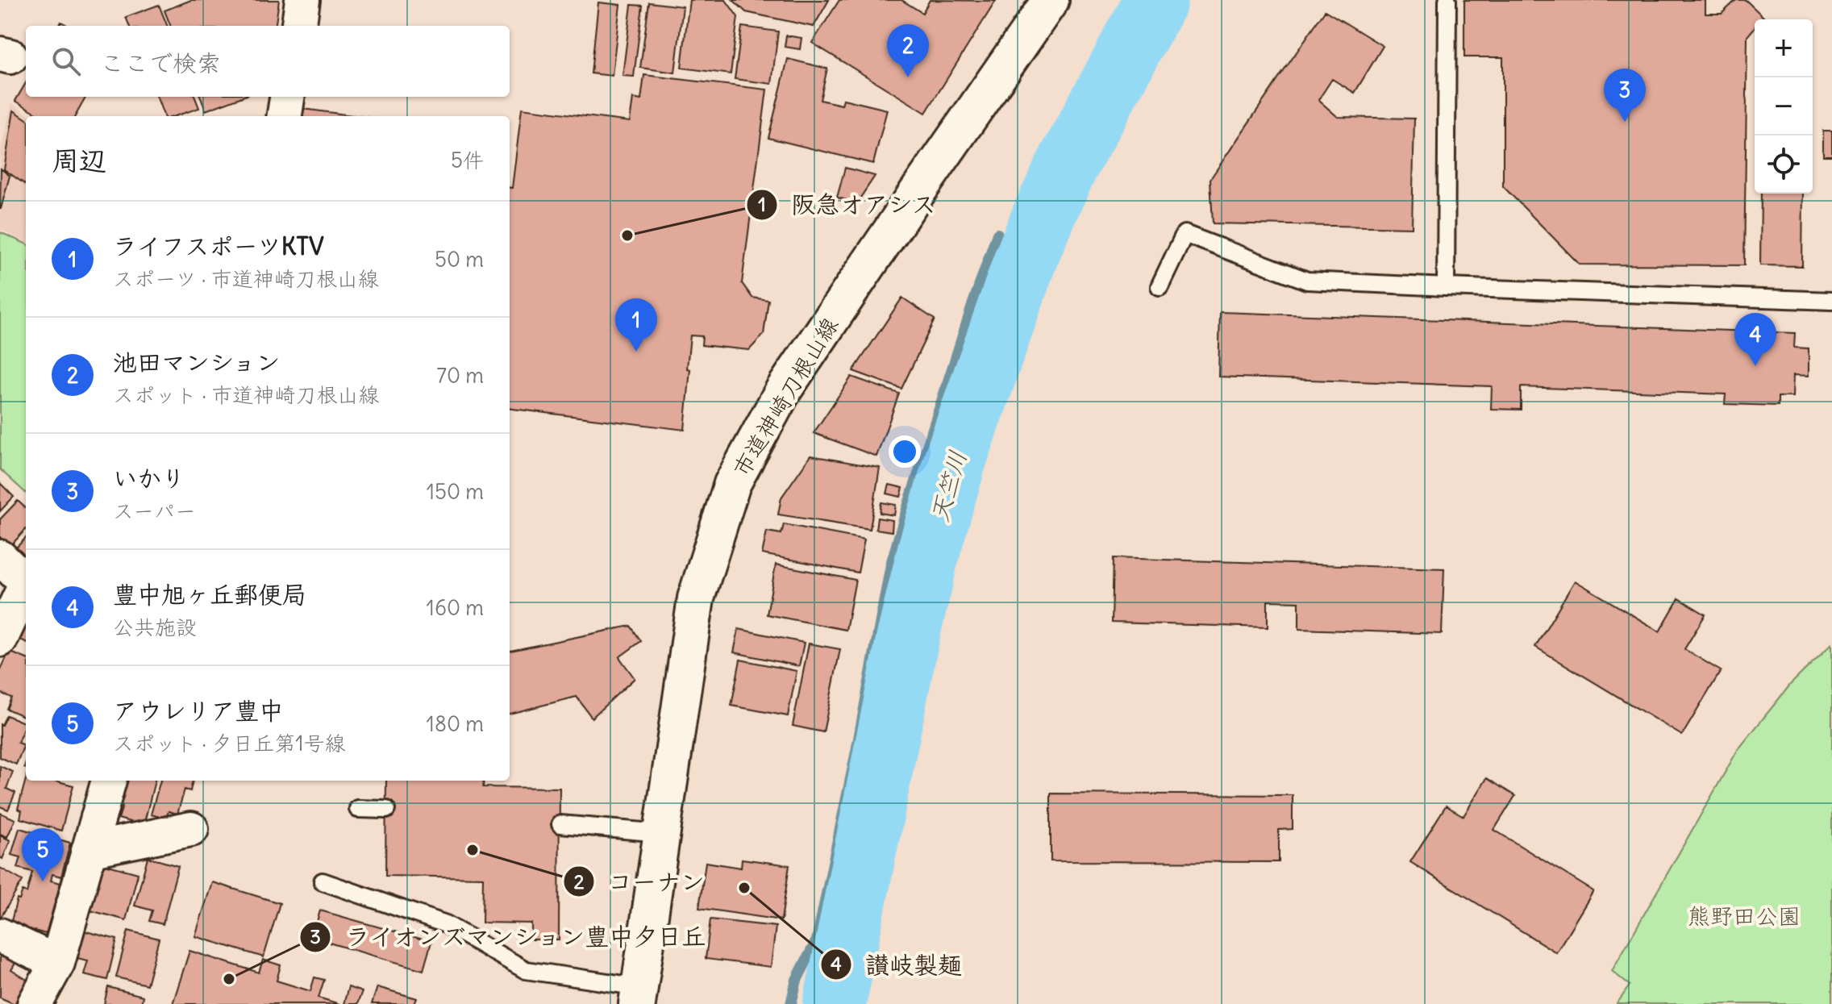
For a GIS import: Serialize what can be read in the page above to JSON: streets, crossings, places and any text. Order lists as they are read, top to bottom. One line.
{"streets":{"street":["市道神崎刀根山線"]},"water":["天竺川"],"parks":["熊野田公園"],"places":["阪急オアシス","コーナン","讃岐製麺","ライオンズマンション豊中夕日丘"],"page":{"map_buttons":["+","−"],"pins":["2","3","1","4","5"],"search":"ここで検索","heading":["周辺","5件"],"list":[{"mark":"1","name":"ライフスポーツKTV","note":"スポーツ · 市道神崎刀根山線","value":"50 m"},{"mark":"2","name":"池田マンション","note":"スポット · 市道神崎刀根山線","value":"70 m"},{"mark":"3","name":"いかり","note":"スーパー","value":"150 m"},{"mark":"4","name":"豊中旭ヶ丘郵便局","note":"公共施設","value":"160 m"},{"mark":"5","name":"アウレリア豊中","note":"スポット · 夕日丘第1号線","value":"180 m"}]}}
